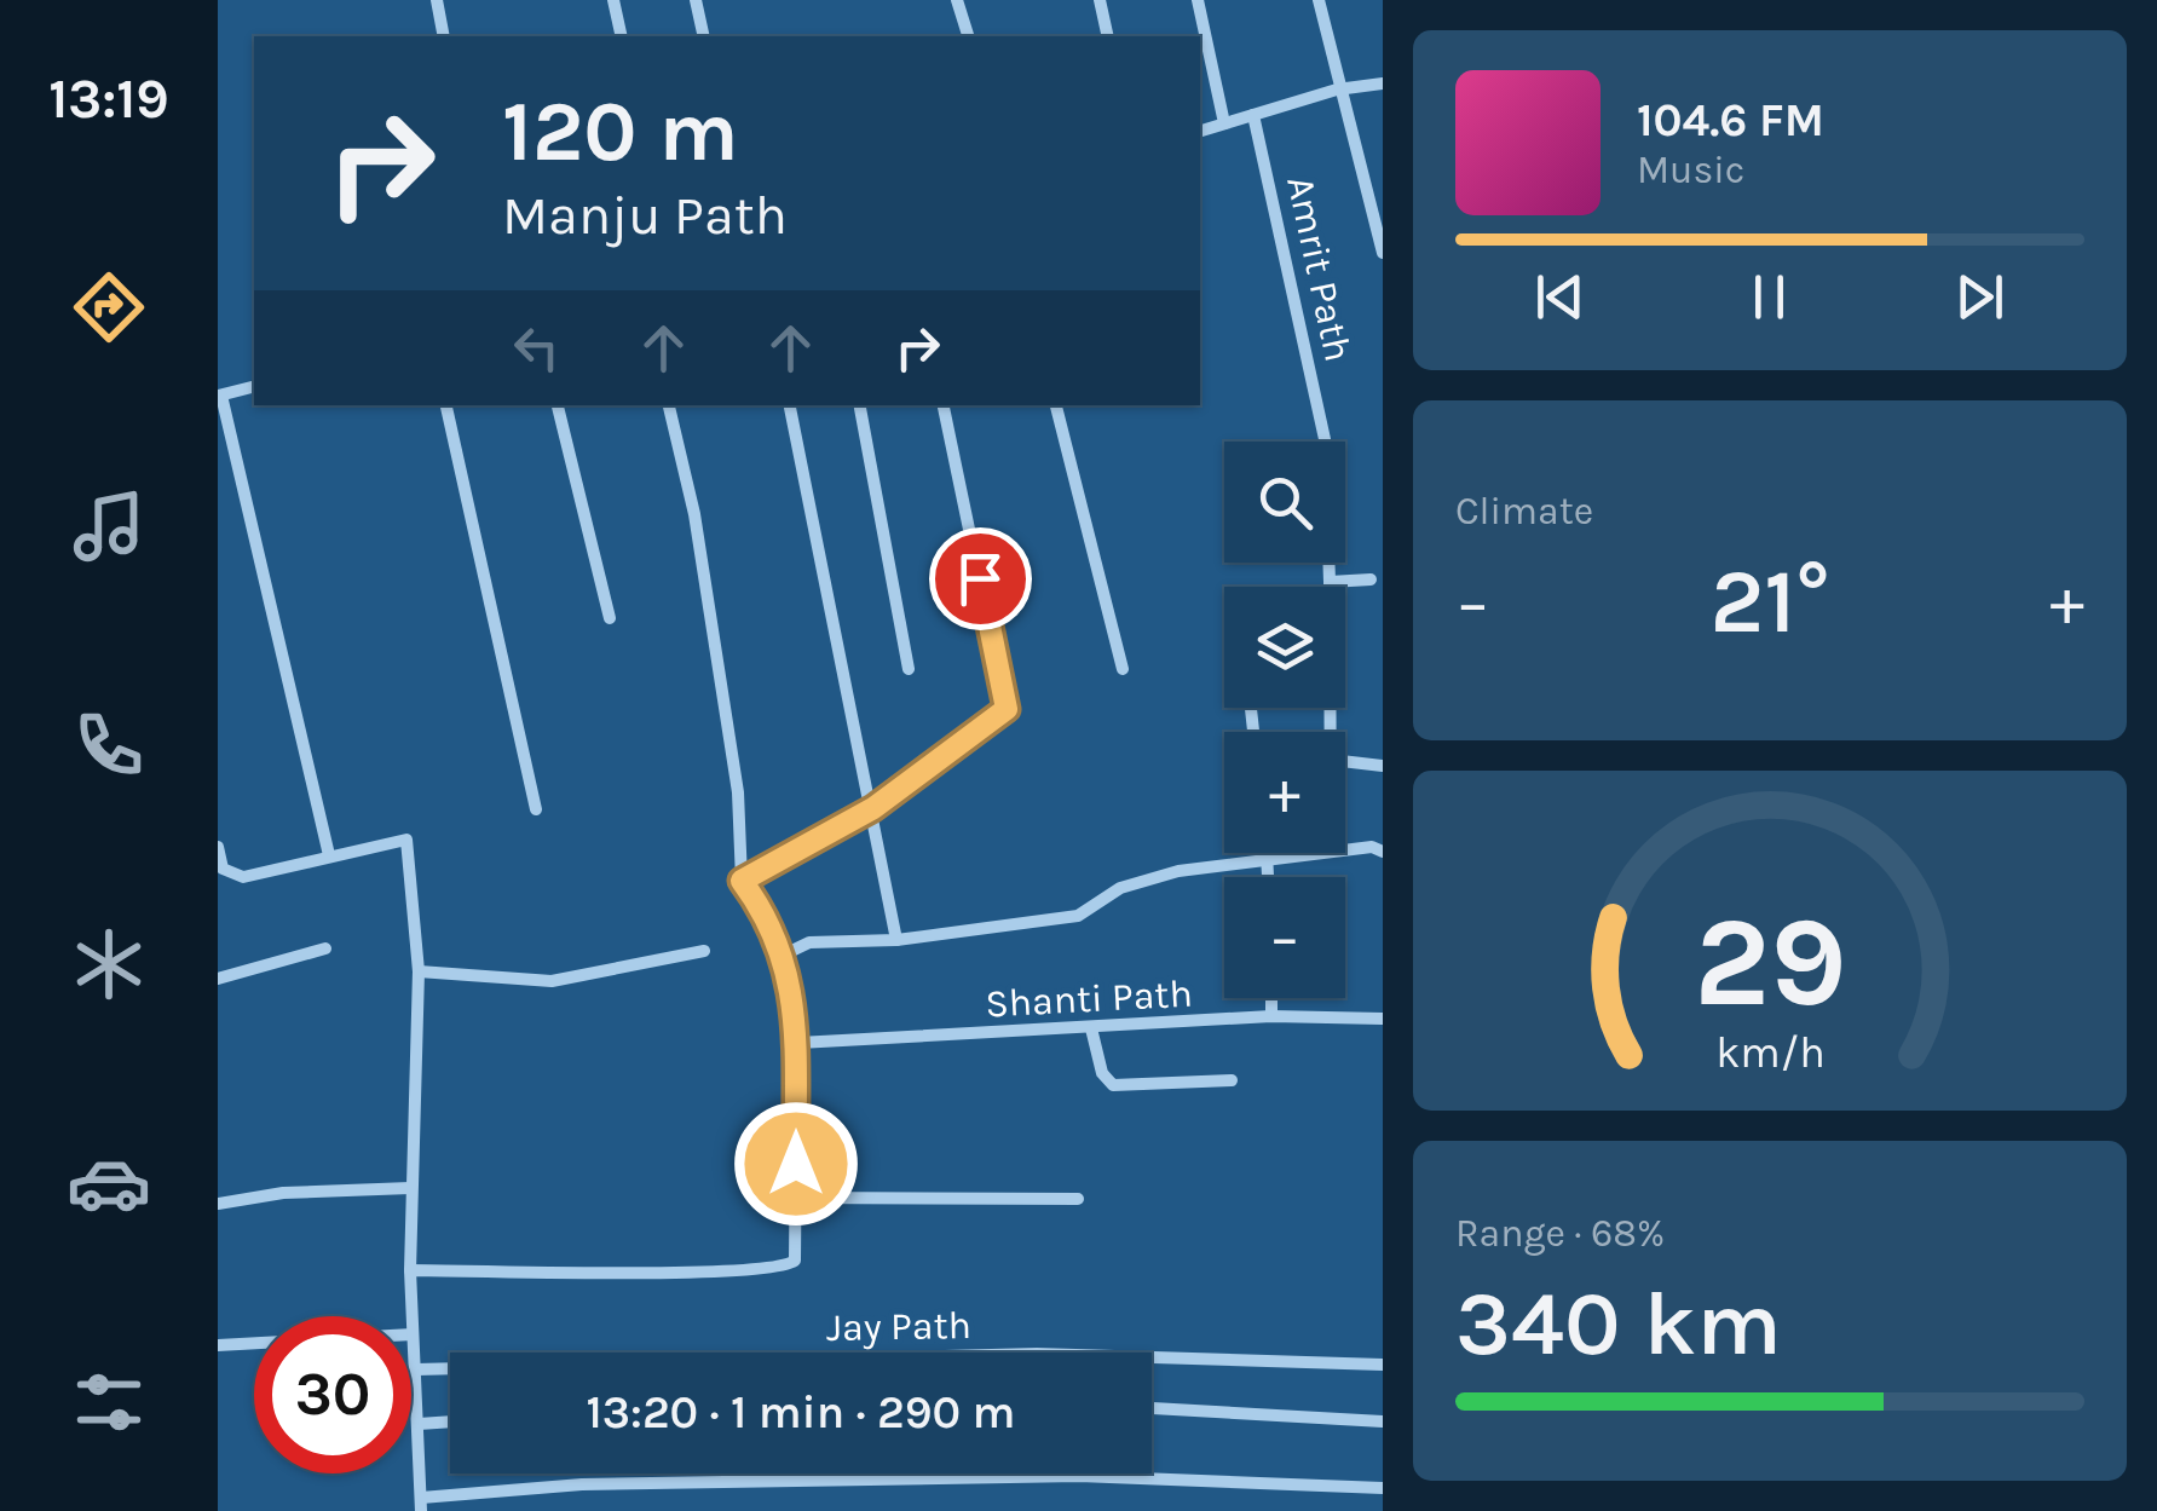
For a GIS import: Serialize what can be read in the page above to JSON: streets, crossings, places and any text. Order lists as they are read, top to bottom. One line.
{"streets":{"street":["Amrit Path","Shanti Path","Jay Path"]},"page":{"tabs":"13:19","turn":["120 m","Manju Path"],"song":["104.6 FM","Music"],"tile":["Climate",["Range · 68%","340 km"]],"map_buttons":["+","−"],"heat":["−","21°","+"],"limit":"30","trip":"13:20 · 1 min · 290 m","gauge":["29","km/h"]}}
